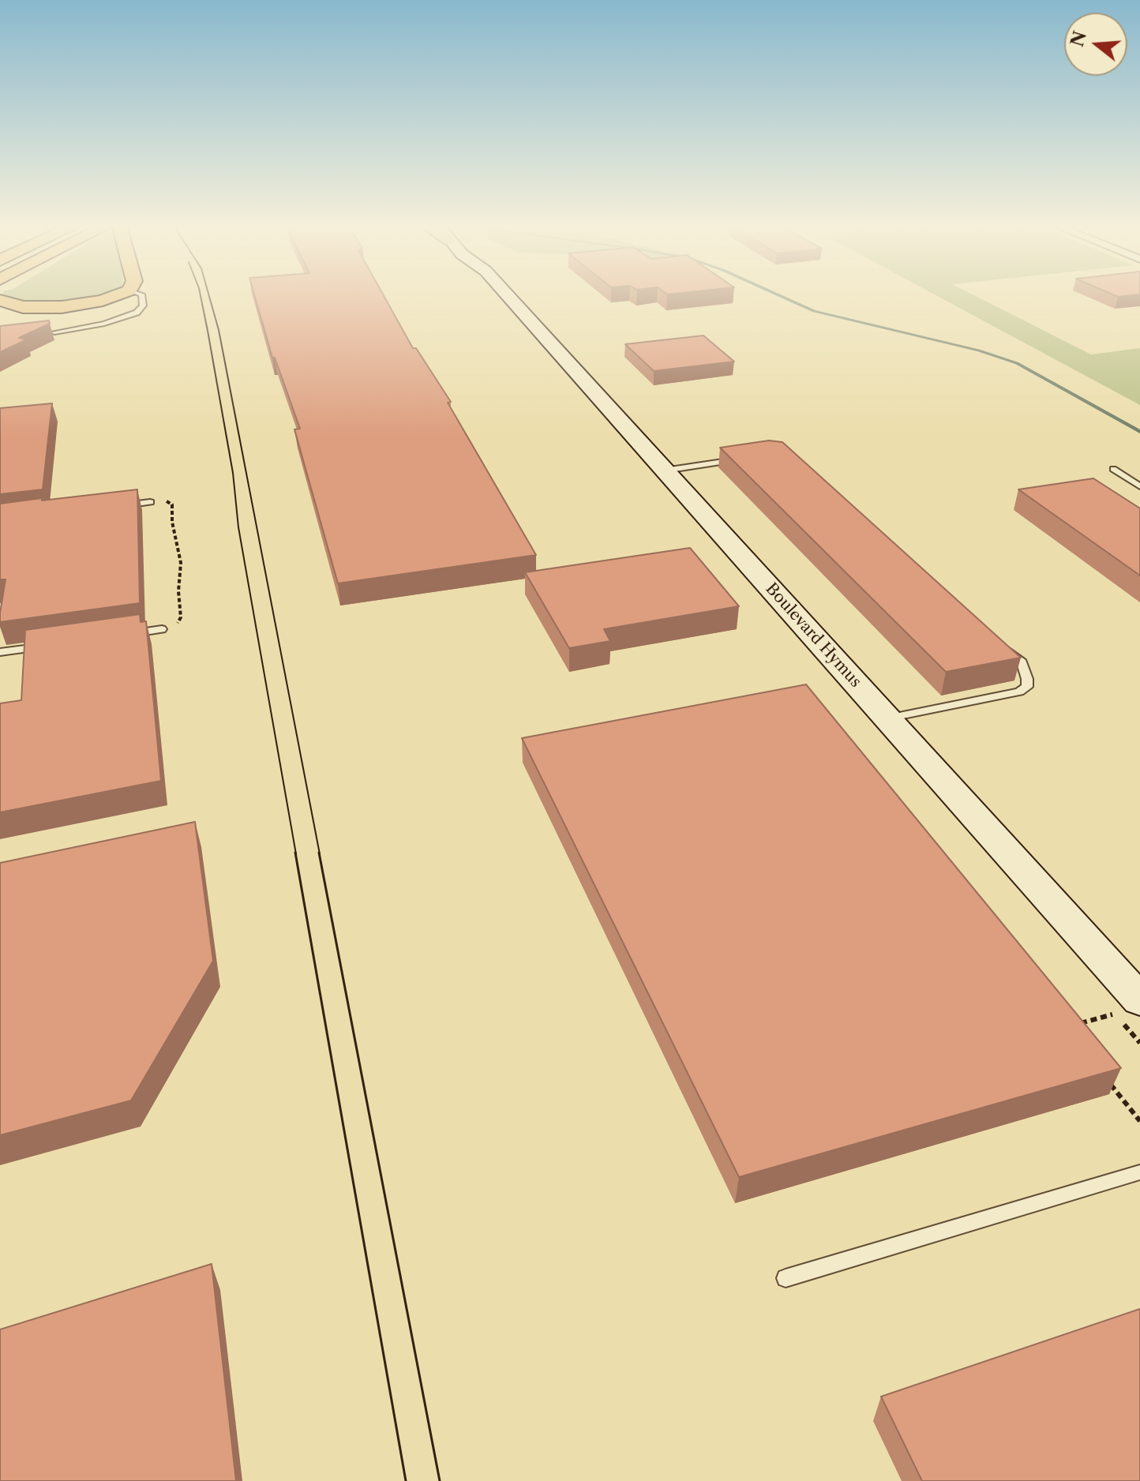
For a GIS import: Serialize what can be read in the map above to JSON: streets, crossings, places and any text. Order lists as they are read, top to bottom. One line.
{"streets":{"street":["Boulevard Hymus"]},"north":"left"}
